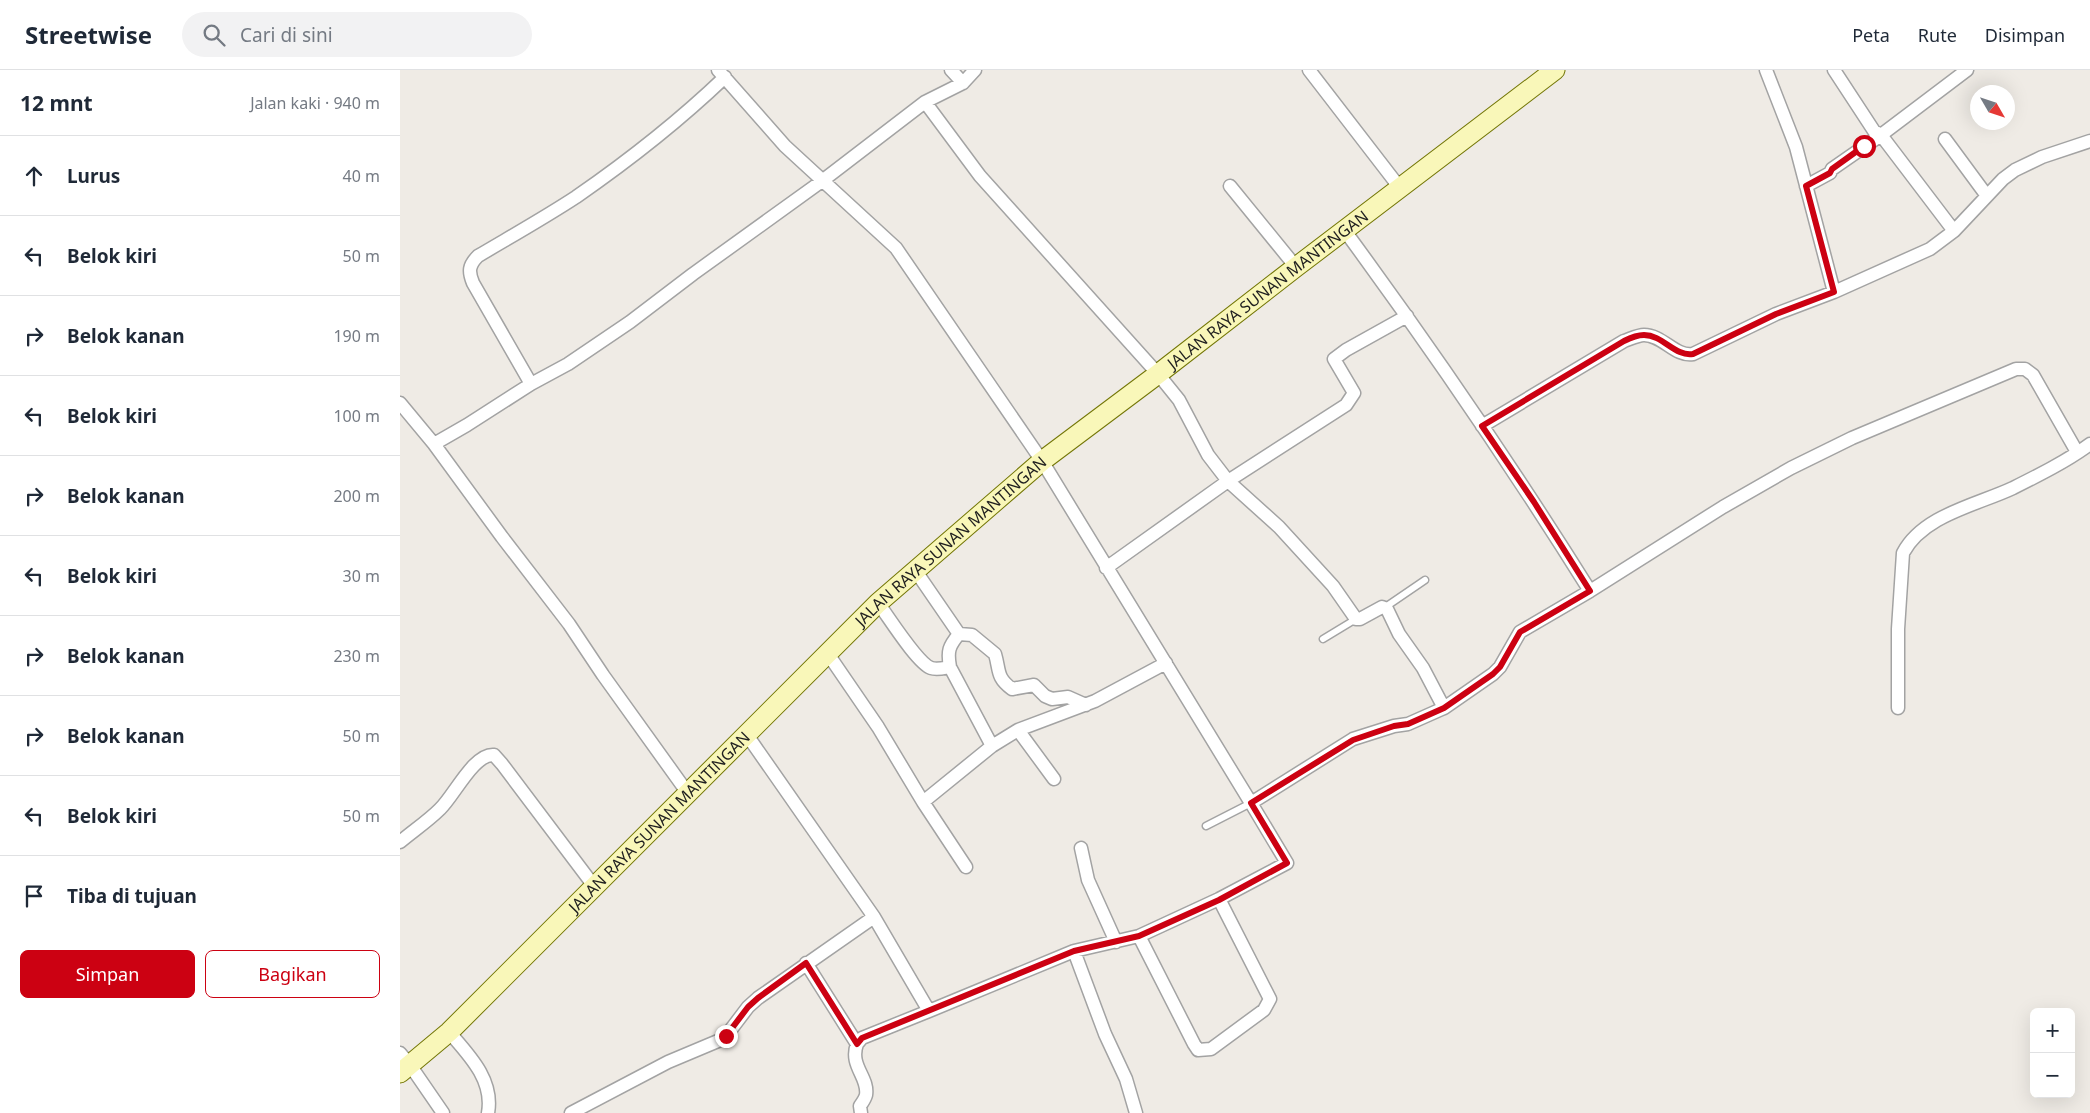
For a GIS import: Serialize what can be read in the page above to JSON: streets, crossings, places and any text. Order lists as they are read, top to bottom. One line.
{"streets":{"street":["JALAN RAYA SUNAN MANTINGAN"]},"north":"bottom right","page":{"header":"Streetwise","search":"Cari di sini","nav":["Peta","Rute","Disimpan"],"heading":["12 mnt","Jalan kaki · 940 m"],"list":[["Lurus","40 m"],["Belok kiri","50 m"],["Belok kanan","190 m"],["Belok kiri","100 m"],["Belok kanan","200 m"],["Belok kiri","30 m"],["Belok kanan","230 m"],["Belok kanan","50 m"],["Belok kiri","50 m"],"Tiba di tujuan"],"buttons":["Simpan","Bagikan"],"map_buttons":["+","−"]}}
